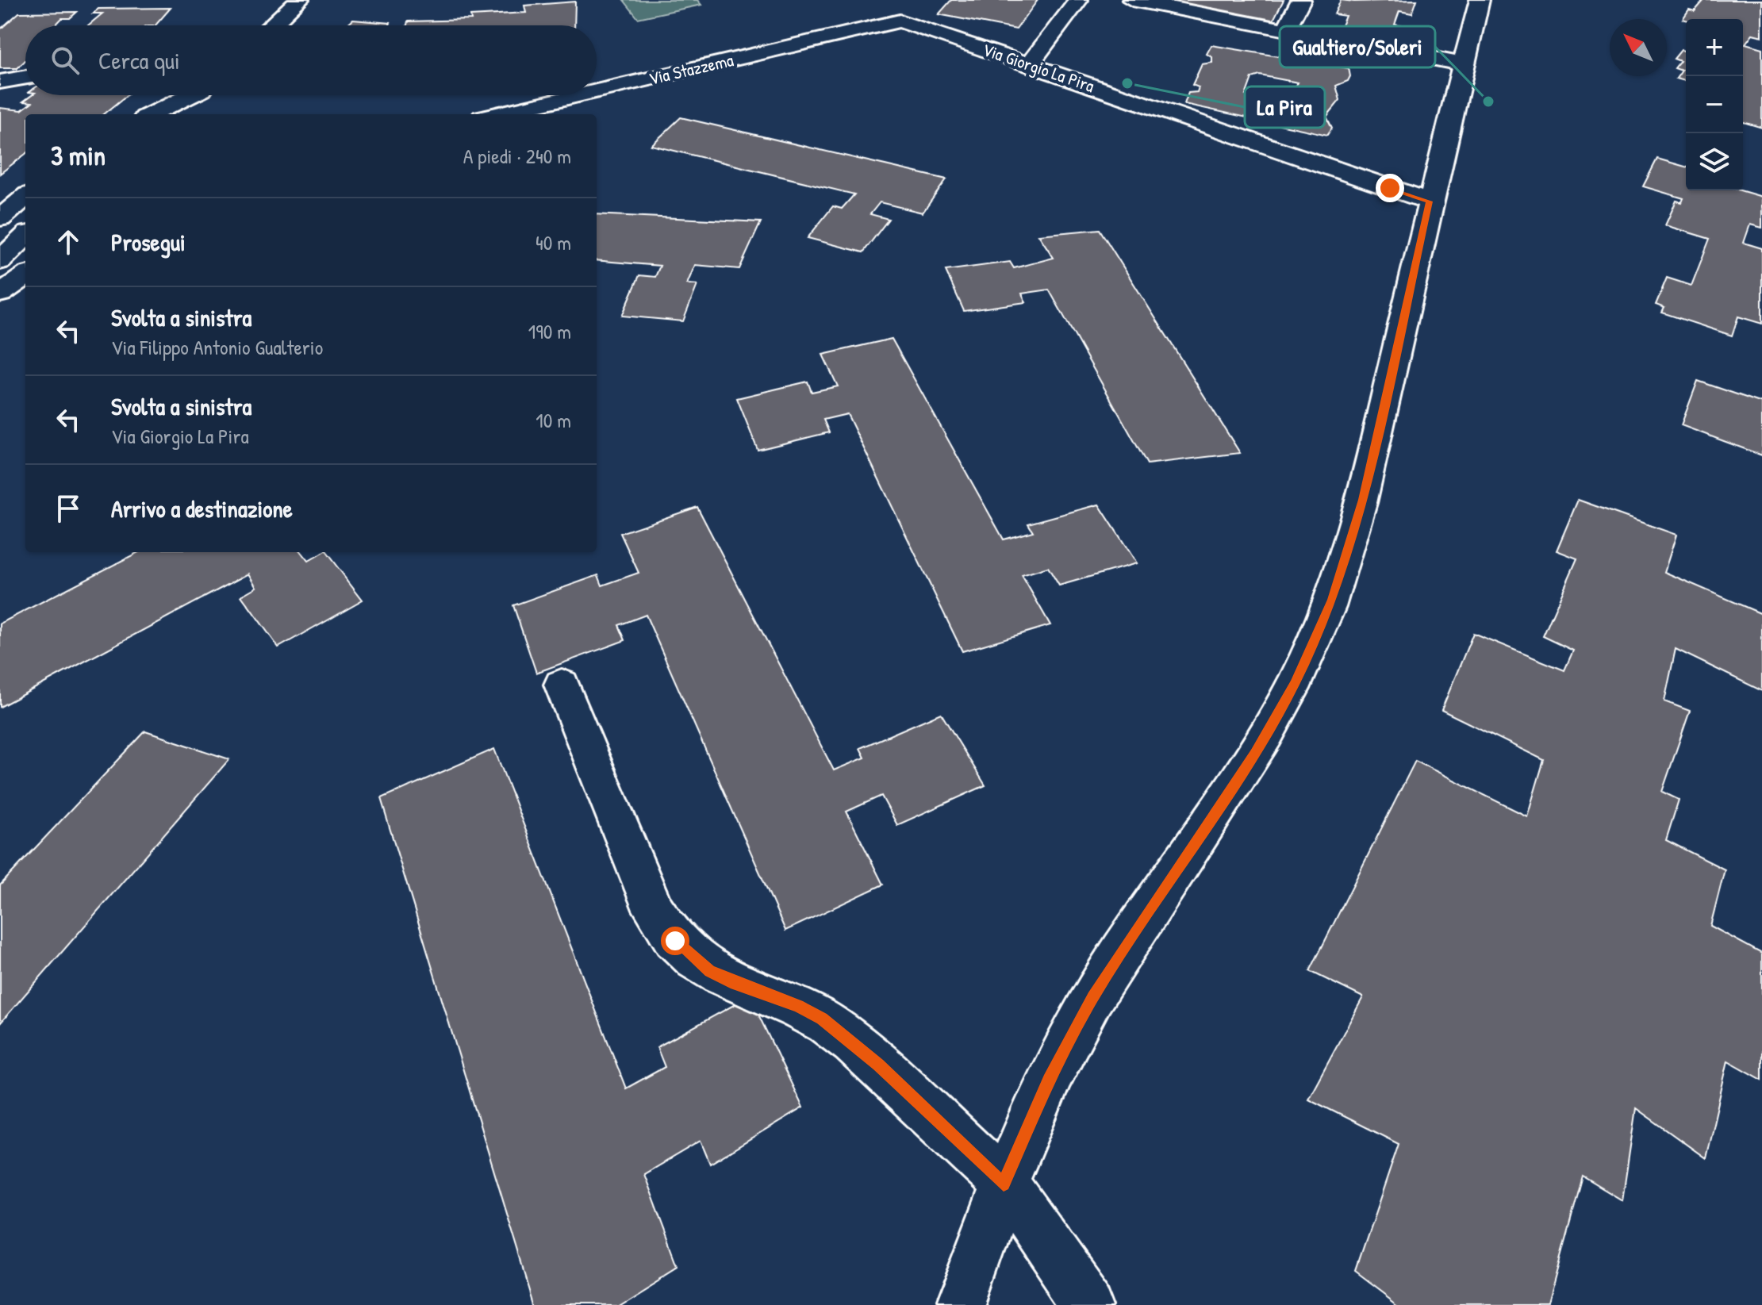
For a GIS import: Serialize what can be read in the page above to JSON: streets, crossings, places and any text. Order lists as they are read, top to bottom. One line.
{"streets":{"street":["Via Giorgio La Pira","Via Stazzema"]},"crossings":[["Via Giorgio La Pira","Via Stazzema"]],"places":["La Pira","Gualtiero/Soleri"],"north":"top left","page":{"map_buttons":["+","−"],"search":"Cerca qui","heading":["3 min","A piedi · 240 m"],"list":[["Prosegui","40 m"],["Svolta a sinistra","Via Filippo Antonio Gualterio","190 m"],["Svolta a sinistra","Via Giorgio La Pira","10 m"],"Arrivo a destinazione"]}}
